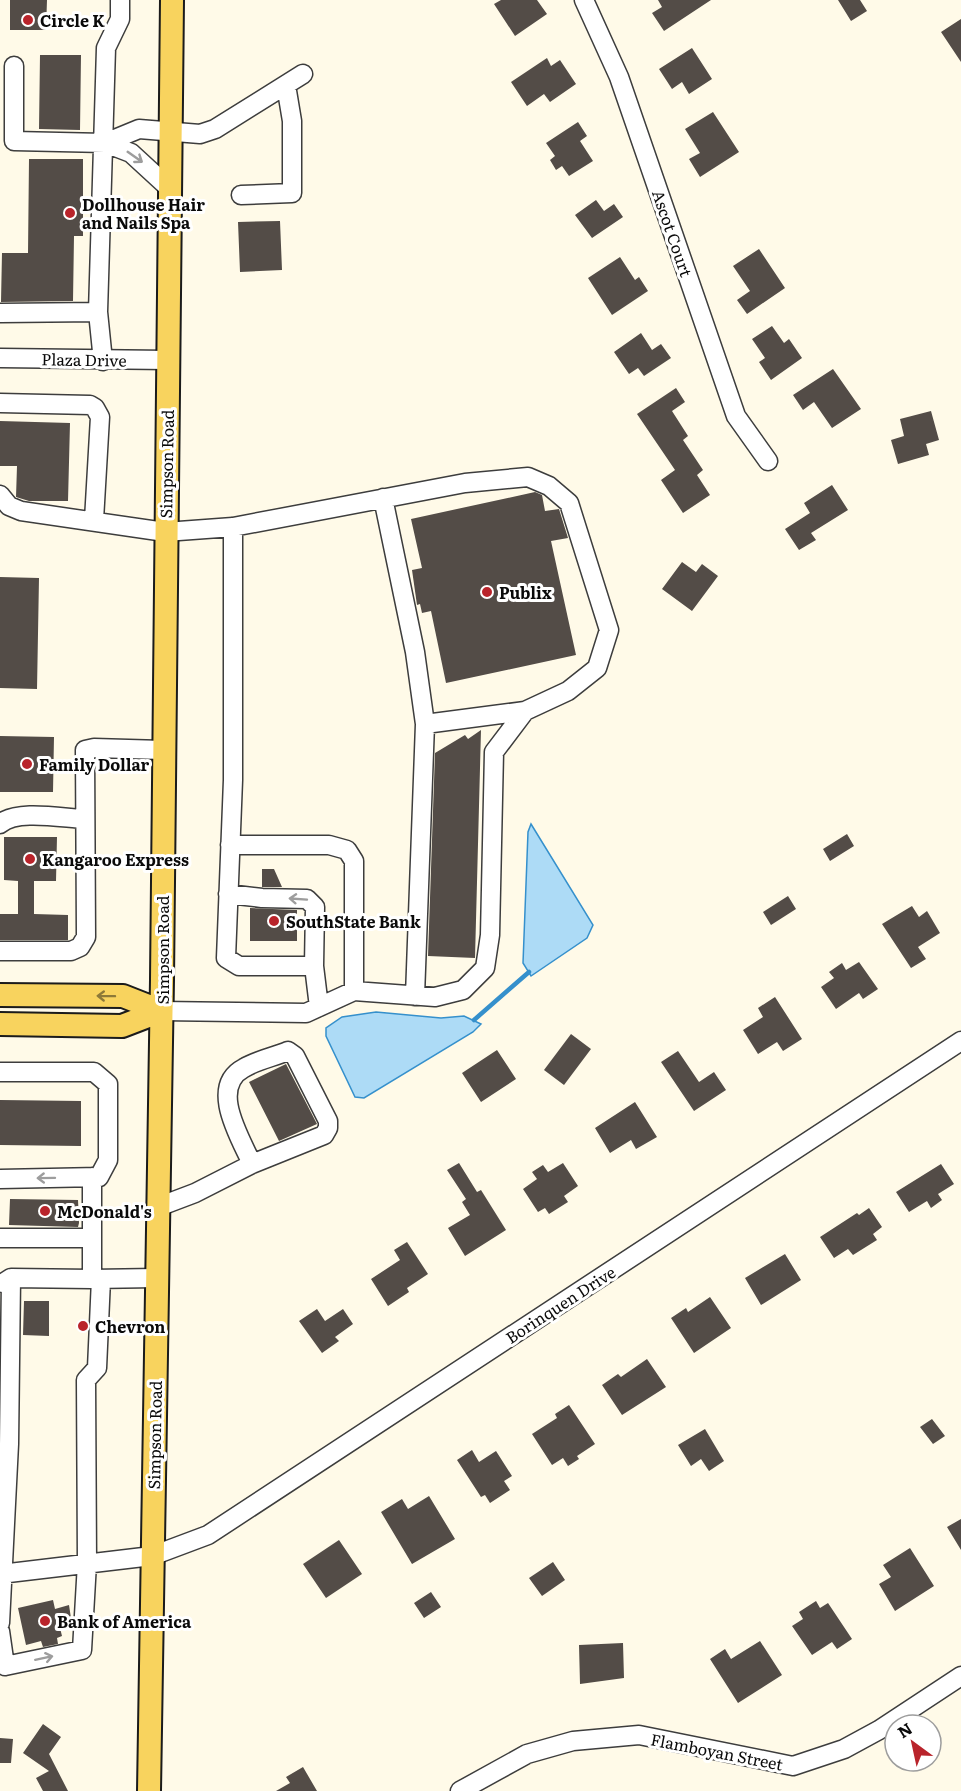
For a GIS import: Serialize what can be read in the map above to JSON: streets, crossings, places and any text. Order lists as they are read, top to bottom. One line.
{"streets":{"main road":["Simpson Road"],"street":["Ascot Court","Plaza Drive","Borinquen Drive","Flamboyan Street"]},"crossings":[["Plaza Drive","Simpson Road"],["Simpson Road","Borinquen Drive"]],"places":["Circle K","Dollhouse Hair and Nails Spa","Publix","Family Dollar","Kangaroo Express","SouthState Bank","McDonald's","Chevron","Bank of America"],"north":"top left"}
